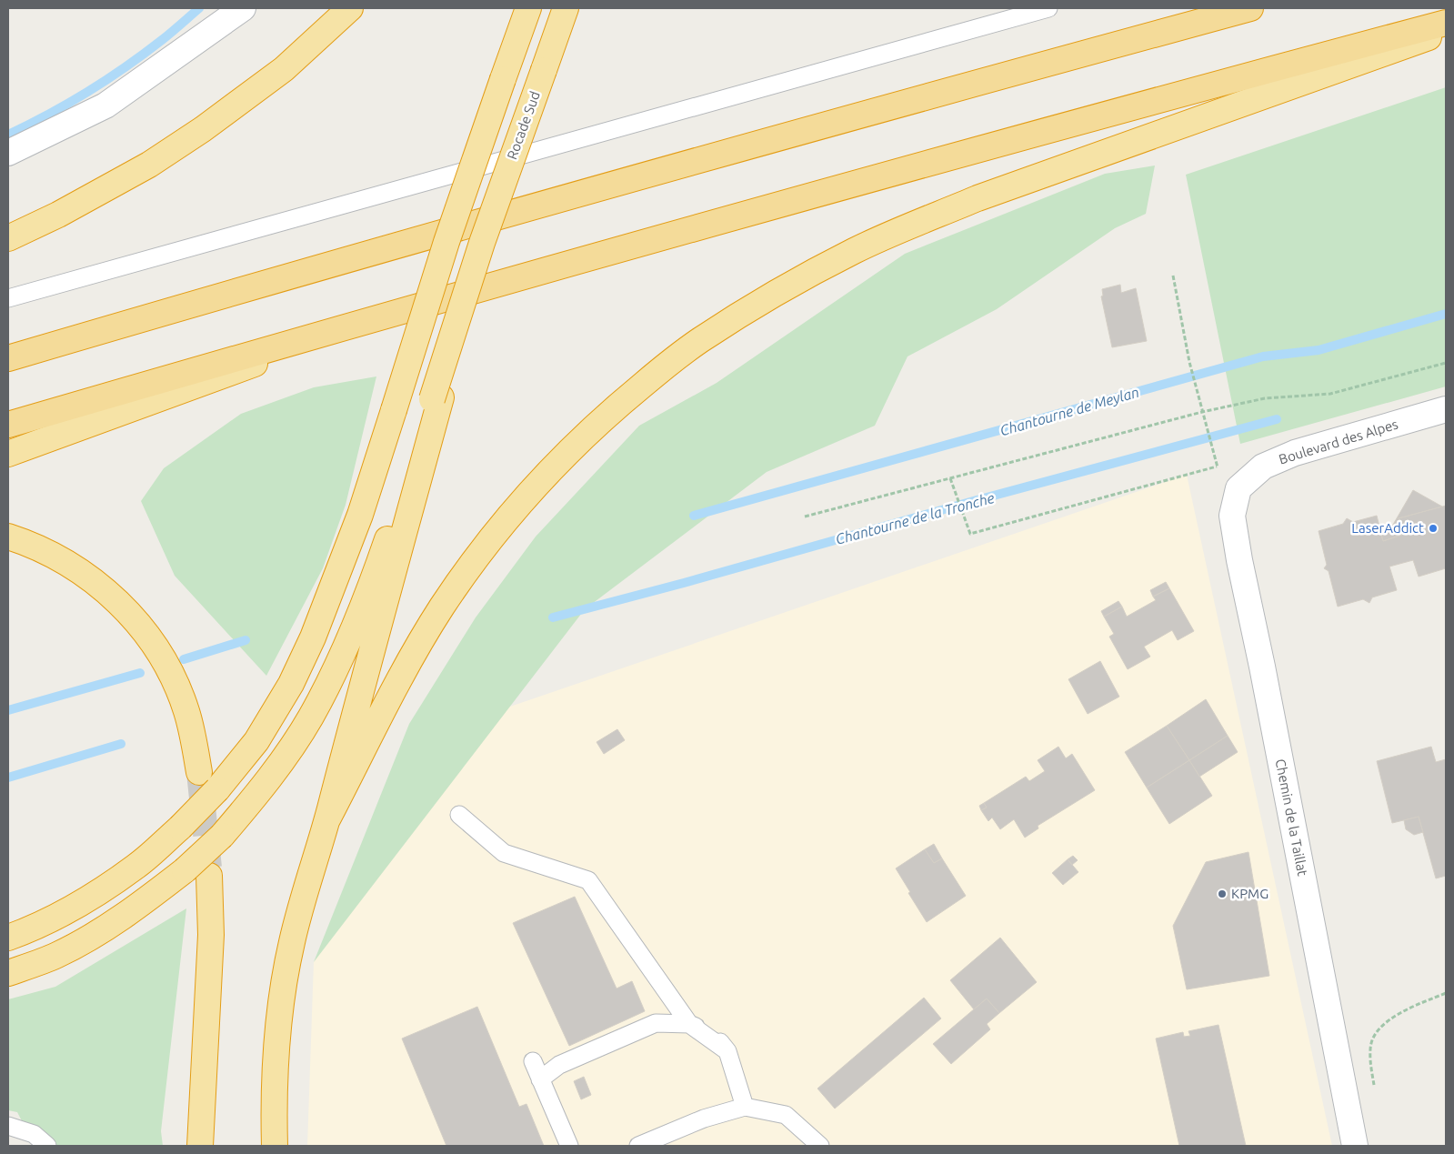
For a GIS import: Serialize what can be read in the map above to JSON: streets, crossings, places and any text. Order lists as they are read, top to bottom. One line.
{"streets":{"highway":["Rocade Sud"],"street":["Boulevard des Alpes","Chemin de la Taillat"]},"crossings":[["Boulevard des Alpes","Chemin de la Taillat"]],"water":["Chantourne de Meylan","Chantourne de la Tronche"],"places":["LaserAddict","KPMG"]}
